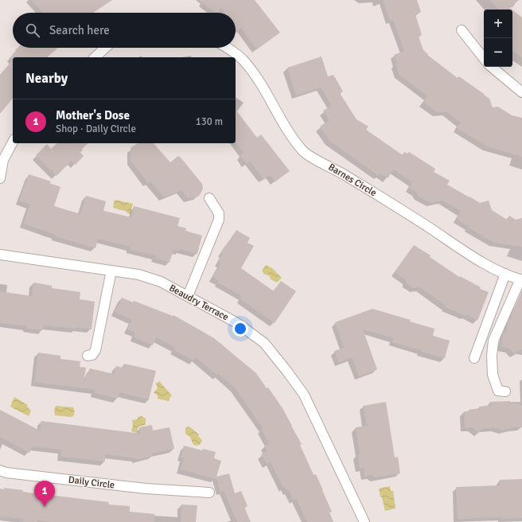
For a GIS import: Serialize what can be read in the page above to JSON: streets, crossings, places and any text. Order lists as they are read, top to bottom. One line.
{"streets":{"street":["Barnes Circle","Beaudry Terrace","Daily Circle"]},"page":{"map_buttons":["+","−"],"search":"Search here","heading":"Nearby","list":[{"mark":"1","name":"Mother's Dose","note":"Shop · Daily Circle","value":"130 m"}],"pins":"1"}}
